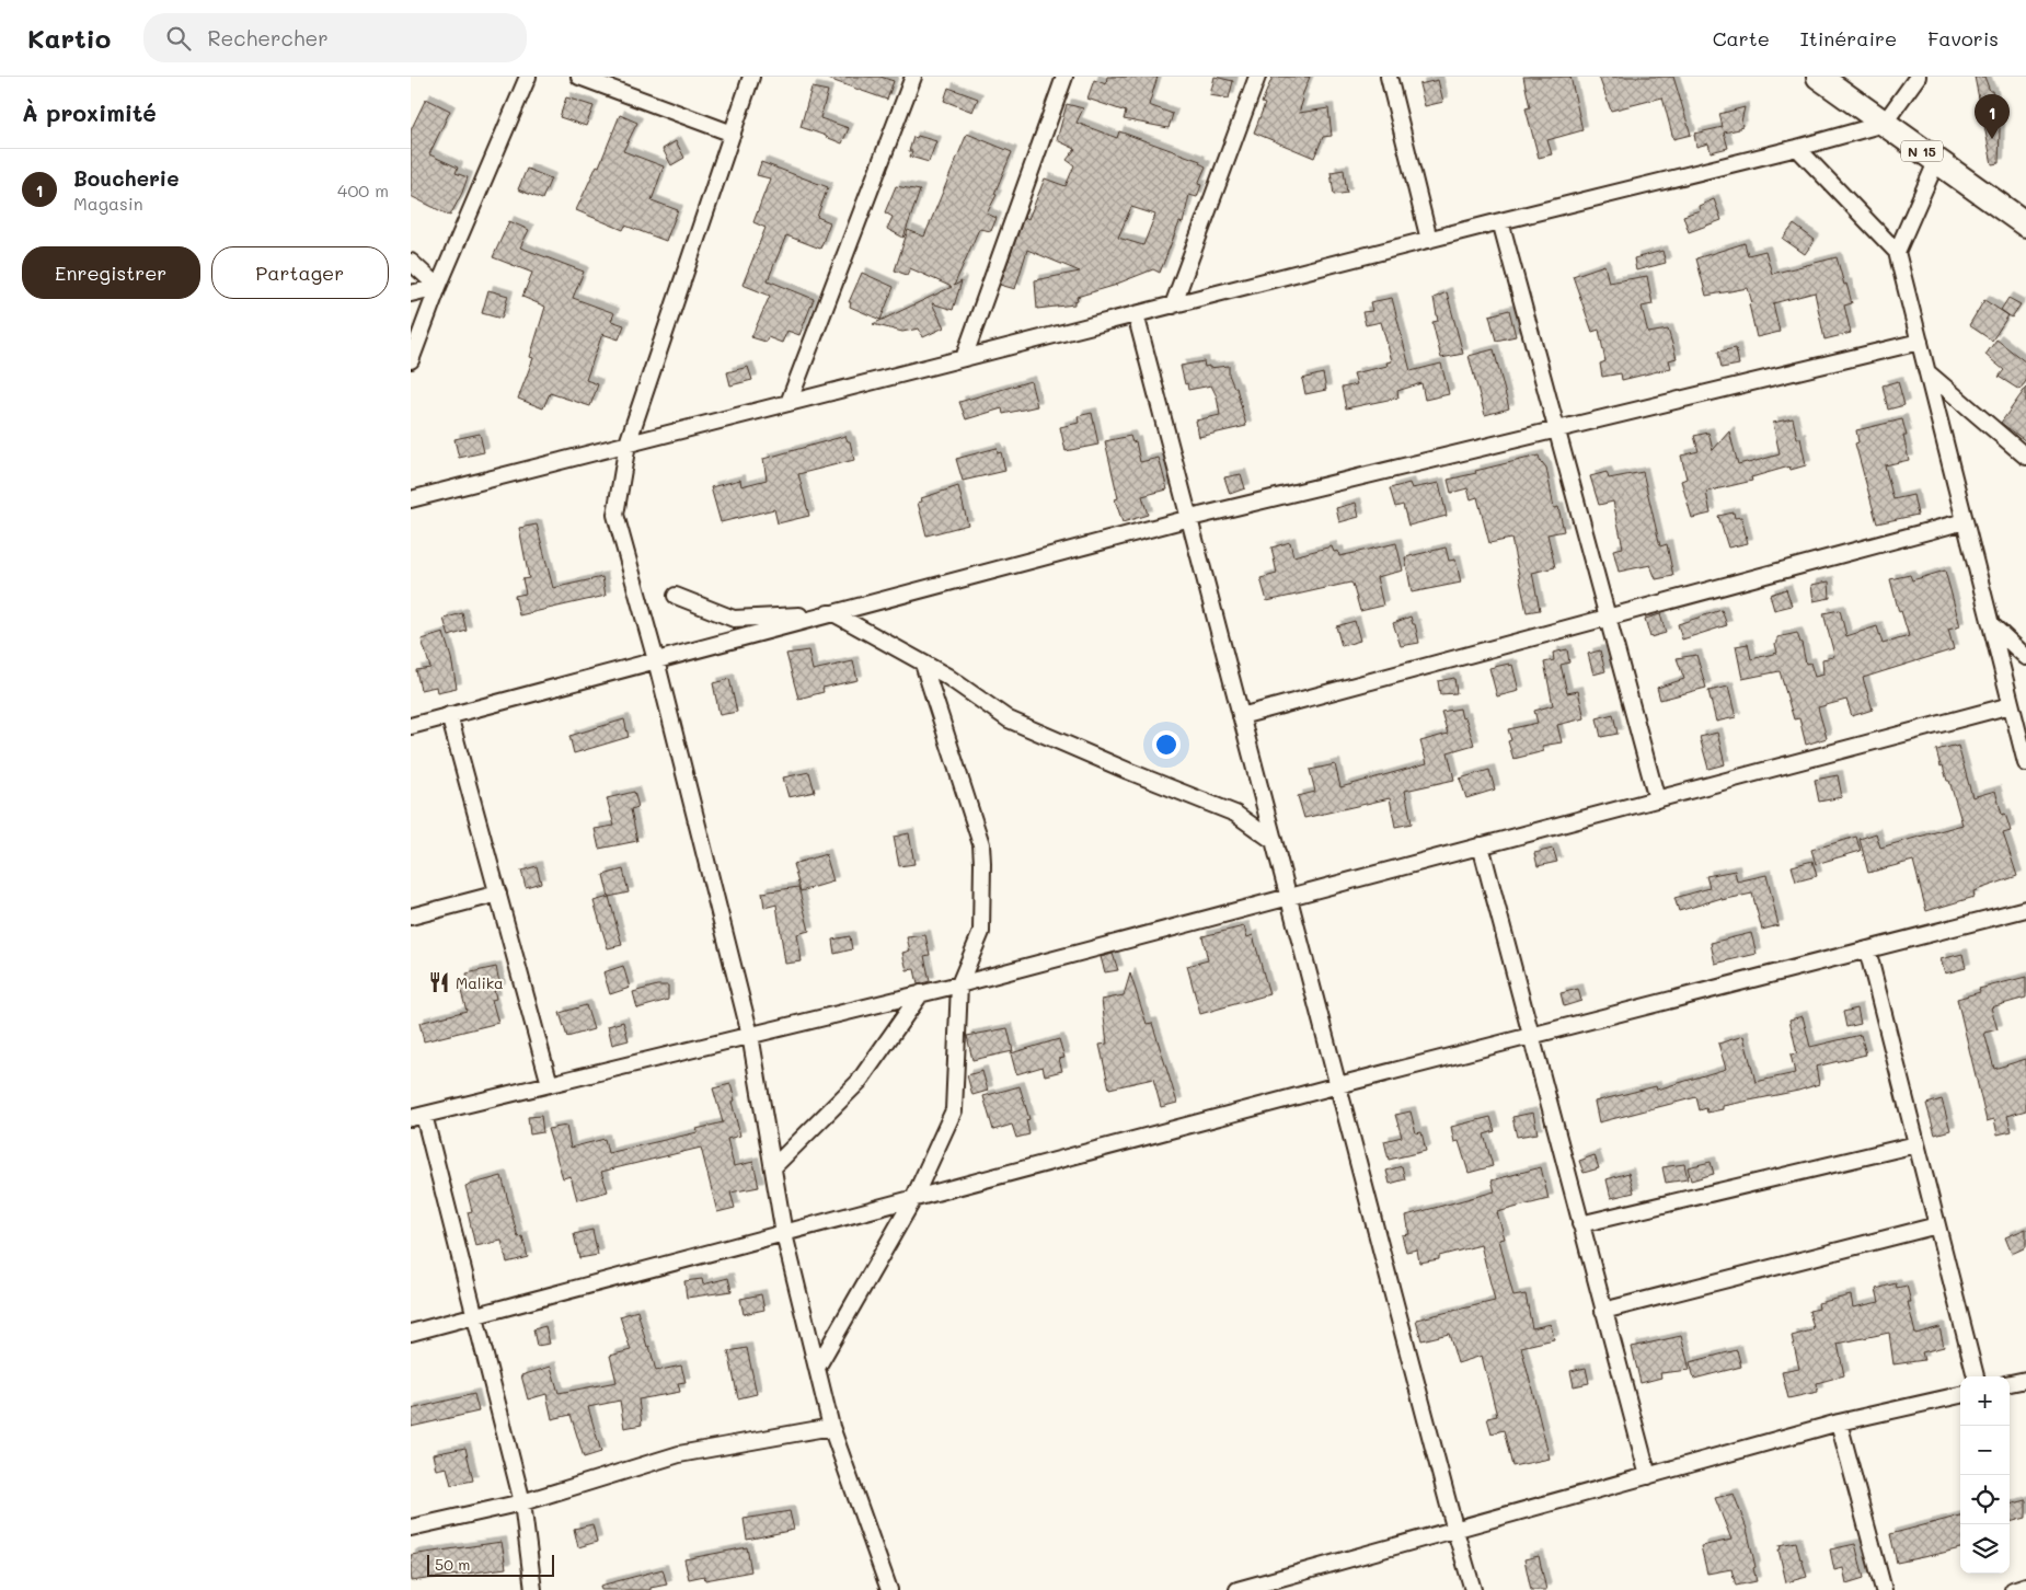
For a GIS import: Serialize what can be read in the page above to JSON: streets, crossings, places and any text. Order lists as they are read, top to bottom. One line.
{"streets":{"main road":["N 15"]},"places":{"restaurant":["Malika"]},"scale_bar":"50 m","page":{"header":"Kartio","search":"Rechercher","nav":["Carte","Itinéraire","Favoris"],"heading":"À proximité","pins":"1","list":[{"mark":"1","name":"Boucherie","note":"Magasin","value":"400 m"}],"buttons":["Enregistrer","Partager"],"map_buttons":["+","−"],"scale":"50 m"}}
